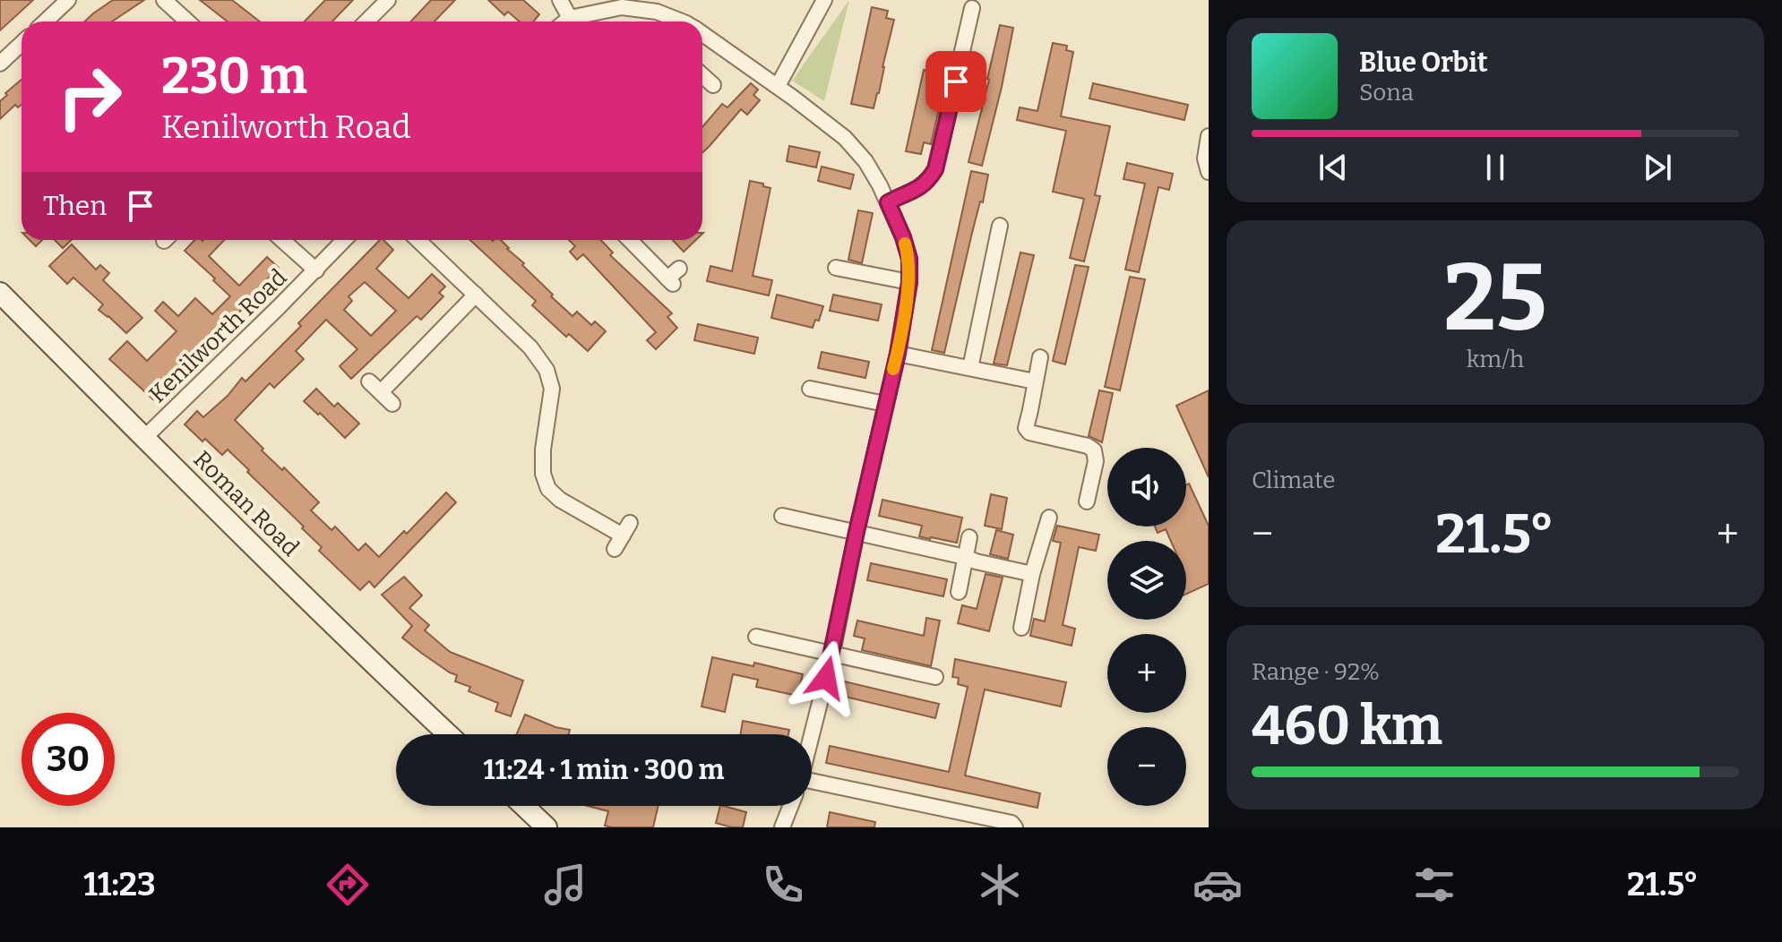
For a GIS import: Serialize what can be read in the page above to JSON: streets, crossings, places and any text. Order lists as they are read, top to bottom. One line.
{"streets":{"street":["Kenilworth Road","Roman Road"]},"crossings":[["Kenilworth Road","Roman Road"]],"page":{"turn":["230 m","Kenilworth Road"],"song":["Blue Orbit","Sona"],"then":"Then","tile":[["25","km/h"],"Climate",["Range · 92%","460 km"]],"map_buttons":["+","−"],"heat":["−","21.5°","+"],"limit":"30","trip":"11:24 · 1 min · 300 m","tabs":["11:23","21.5°"]}}
